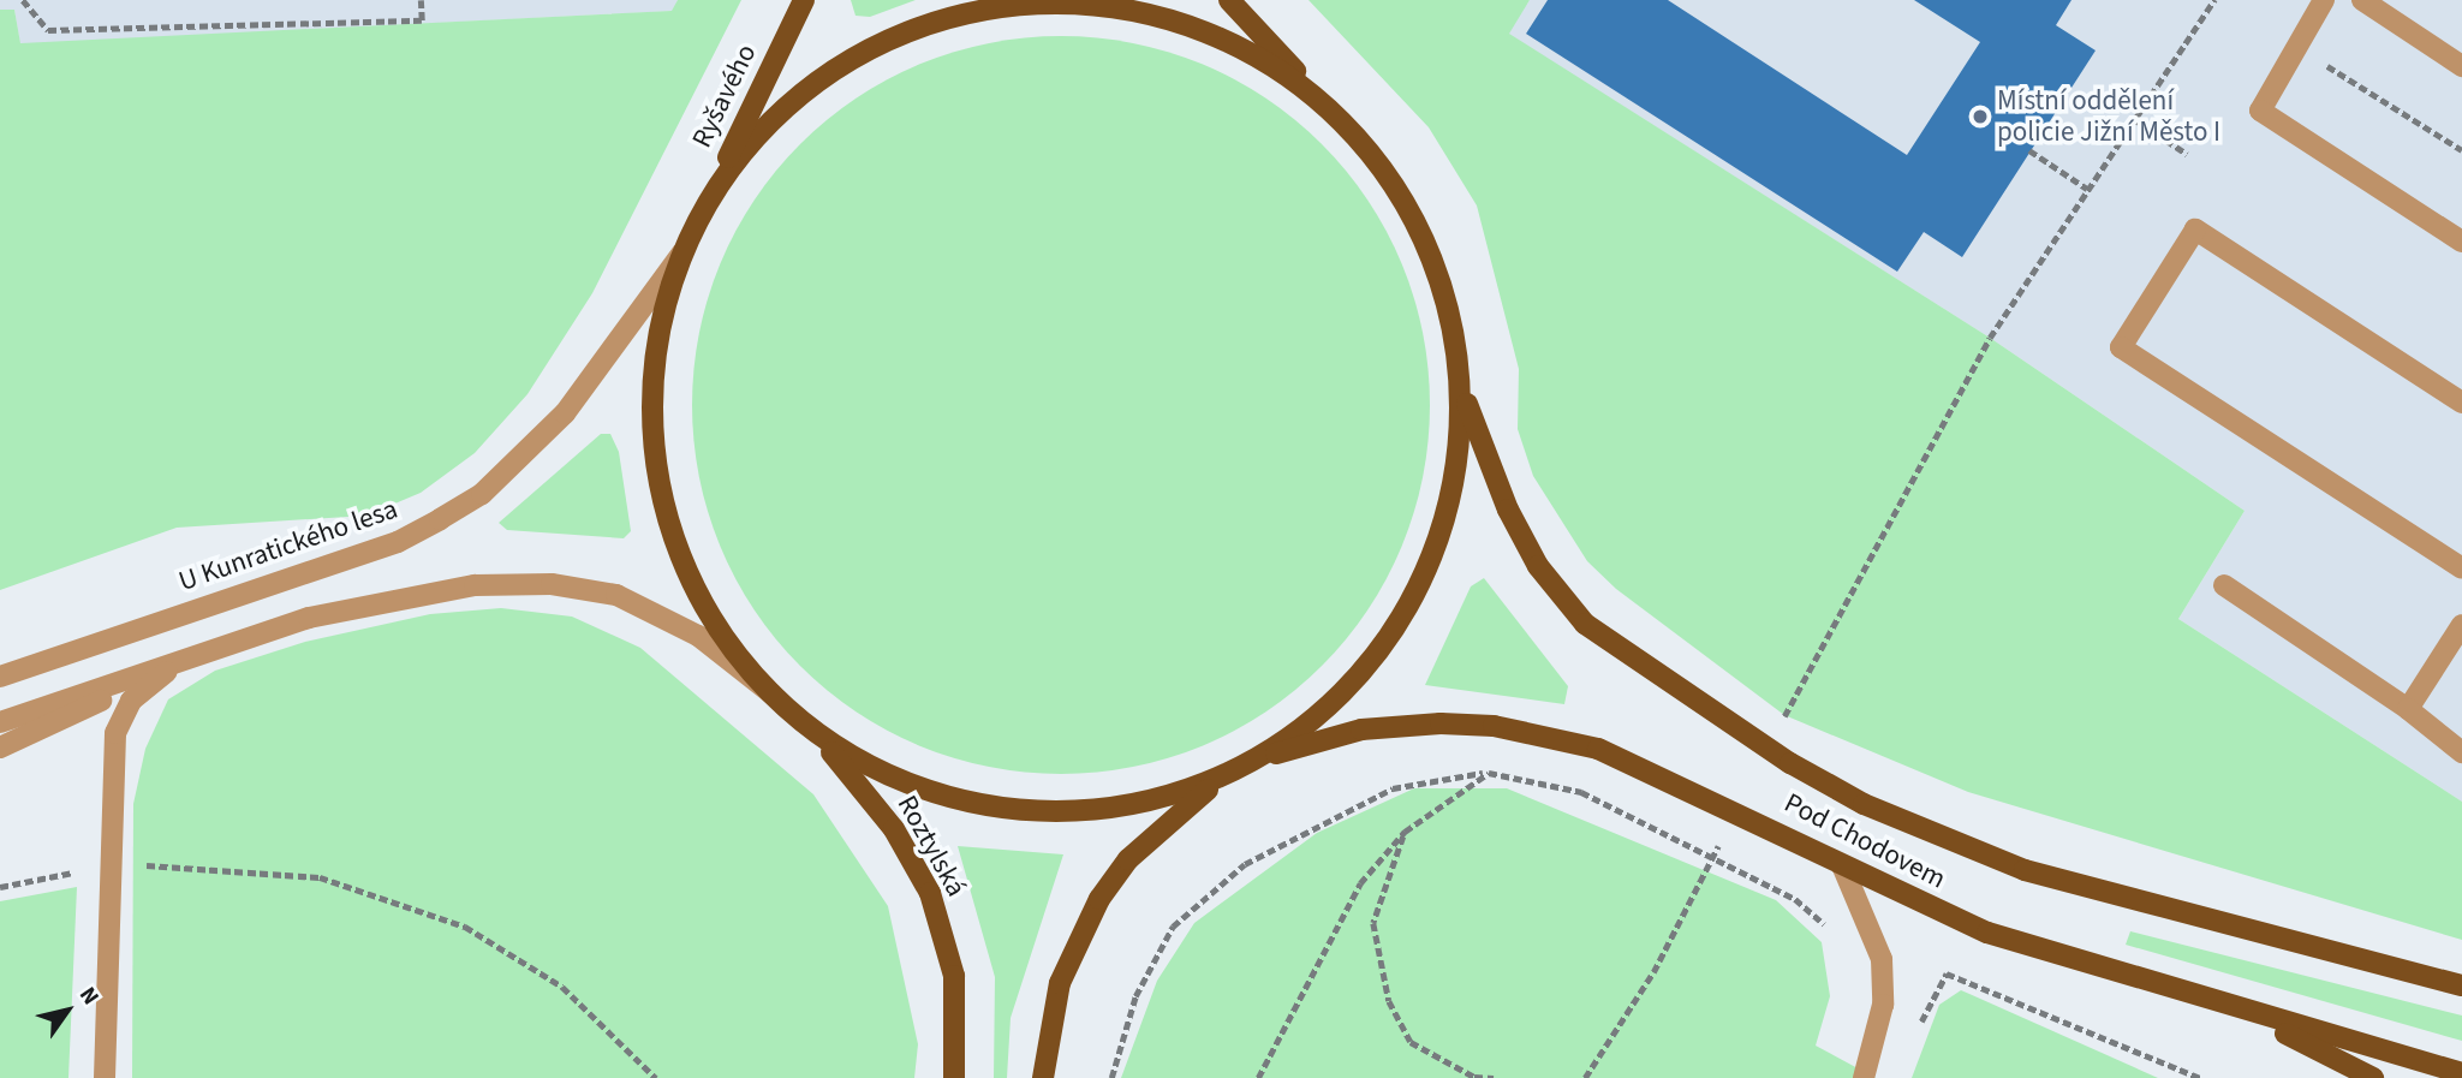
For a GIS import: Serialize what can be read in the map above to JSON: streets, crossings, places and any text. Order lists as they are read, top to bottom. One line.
{"streets":{"main road":["Ryšavého","Pod Chodovem","Roztylská"],"street":["U Kunratického lesa"]},"crossings":[["Pod Chodovem","Roztylská"]],"places":["Místní oddělení policie Jižní Město I"],"north":"top right"}
